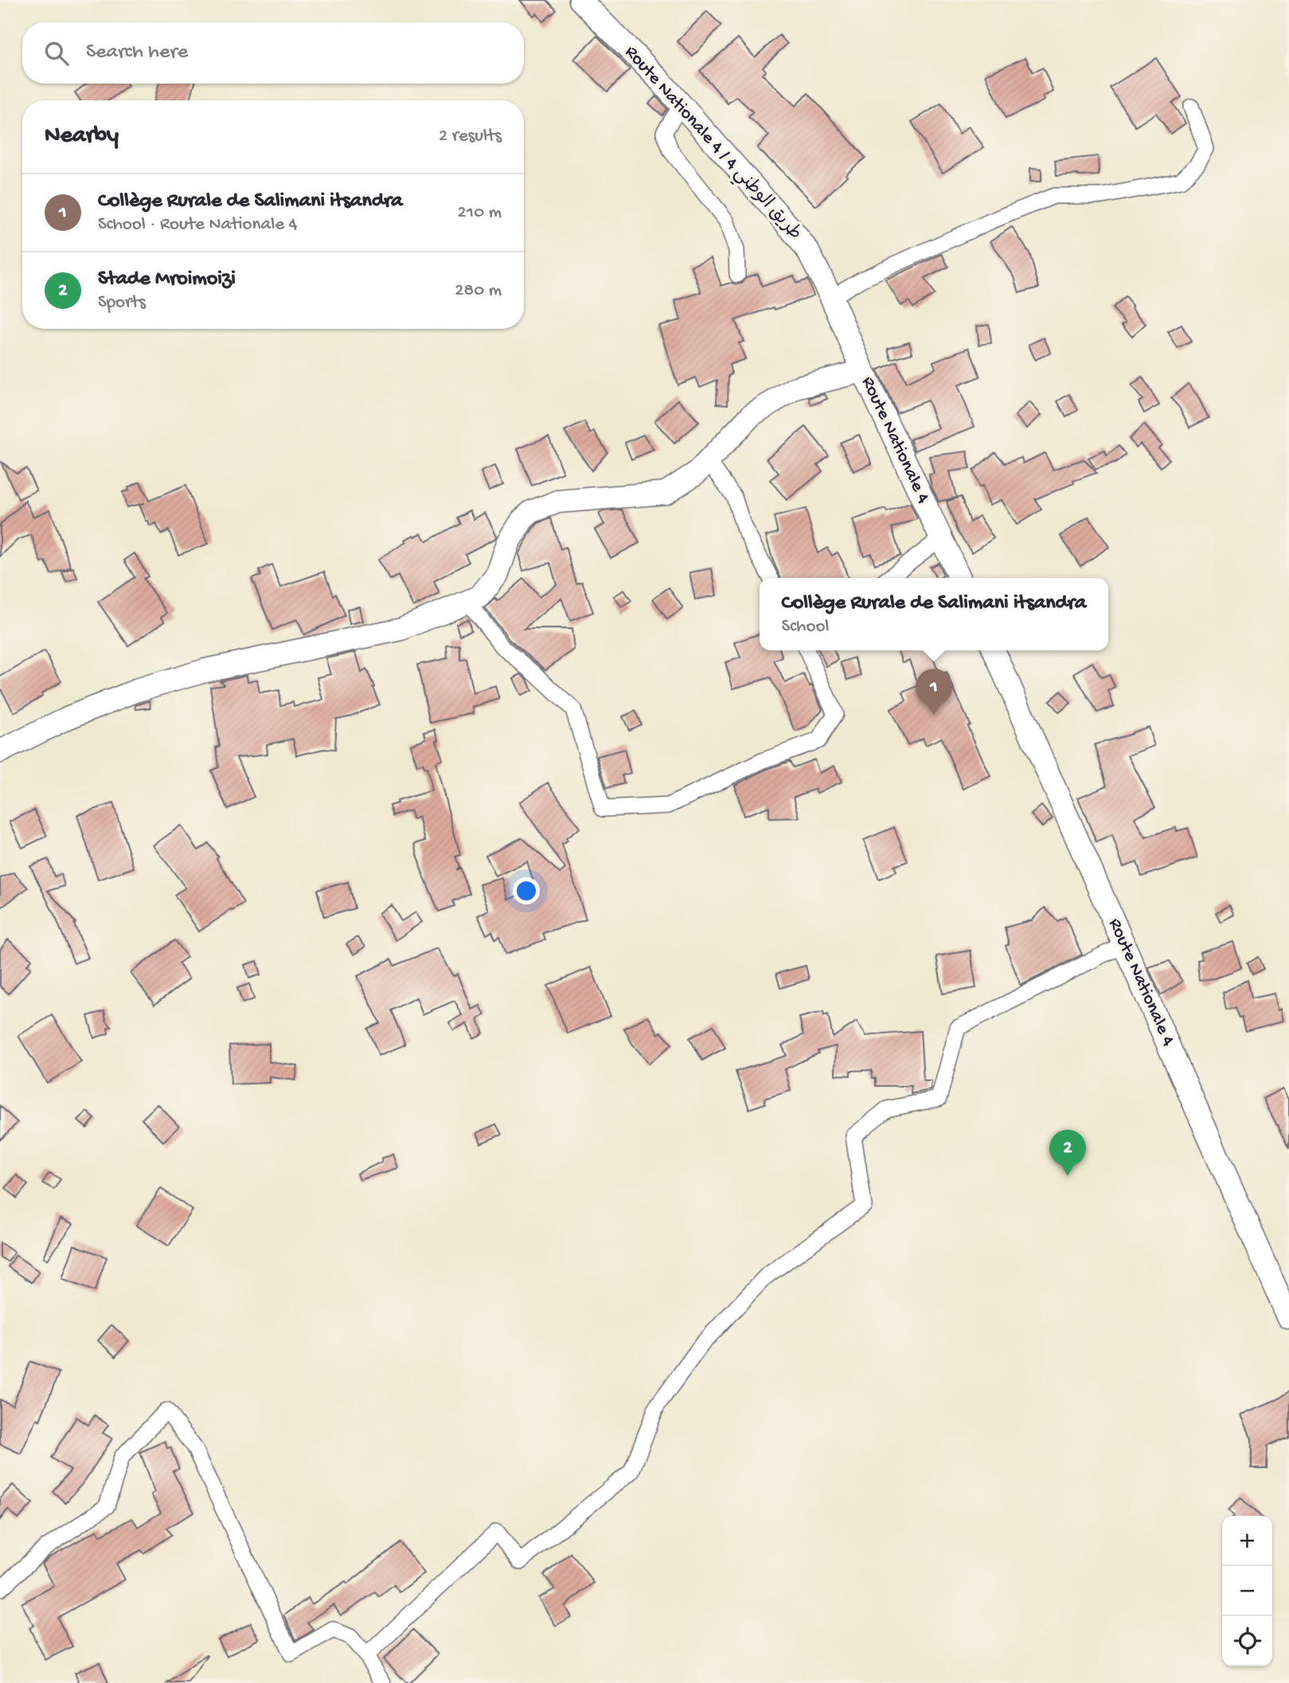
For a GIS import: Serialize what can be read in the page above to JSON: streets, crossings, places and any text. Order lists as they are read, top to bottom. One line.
{"streets":{"main road":["Route Nationale 4 / طريق الوطني 4","Route Nationale 4"]},"crossings":[["Route Nationale 4 / طريق الوطني 4","Route Nationale 4"]],"page":{"search":"Search here","heading":["Nearby","2 results"],"list":[{"mark":"1","name":"Collège Rurale de Salimani itsandra","note":"School · Route Nationale 4","value":"210 m"},{"mark":"2","name":"Stade Mroimoizi","note":"Sports","value":"280 m"}],"popup":["Collège Rurale de Salimani itsandra","School"],"pins":["1","2"],"map_buttons":["+","−"]}}
